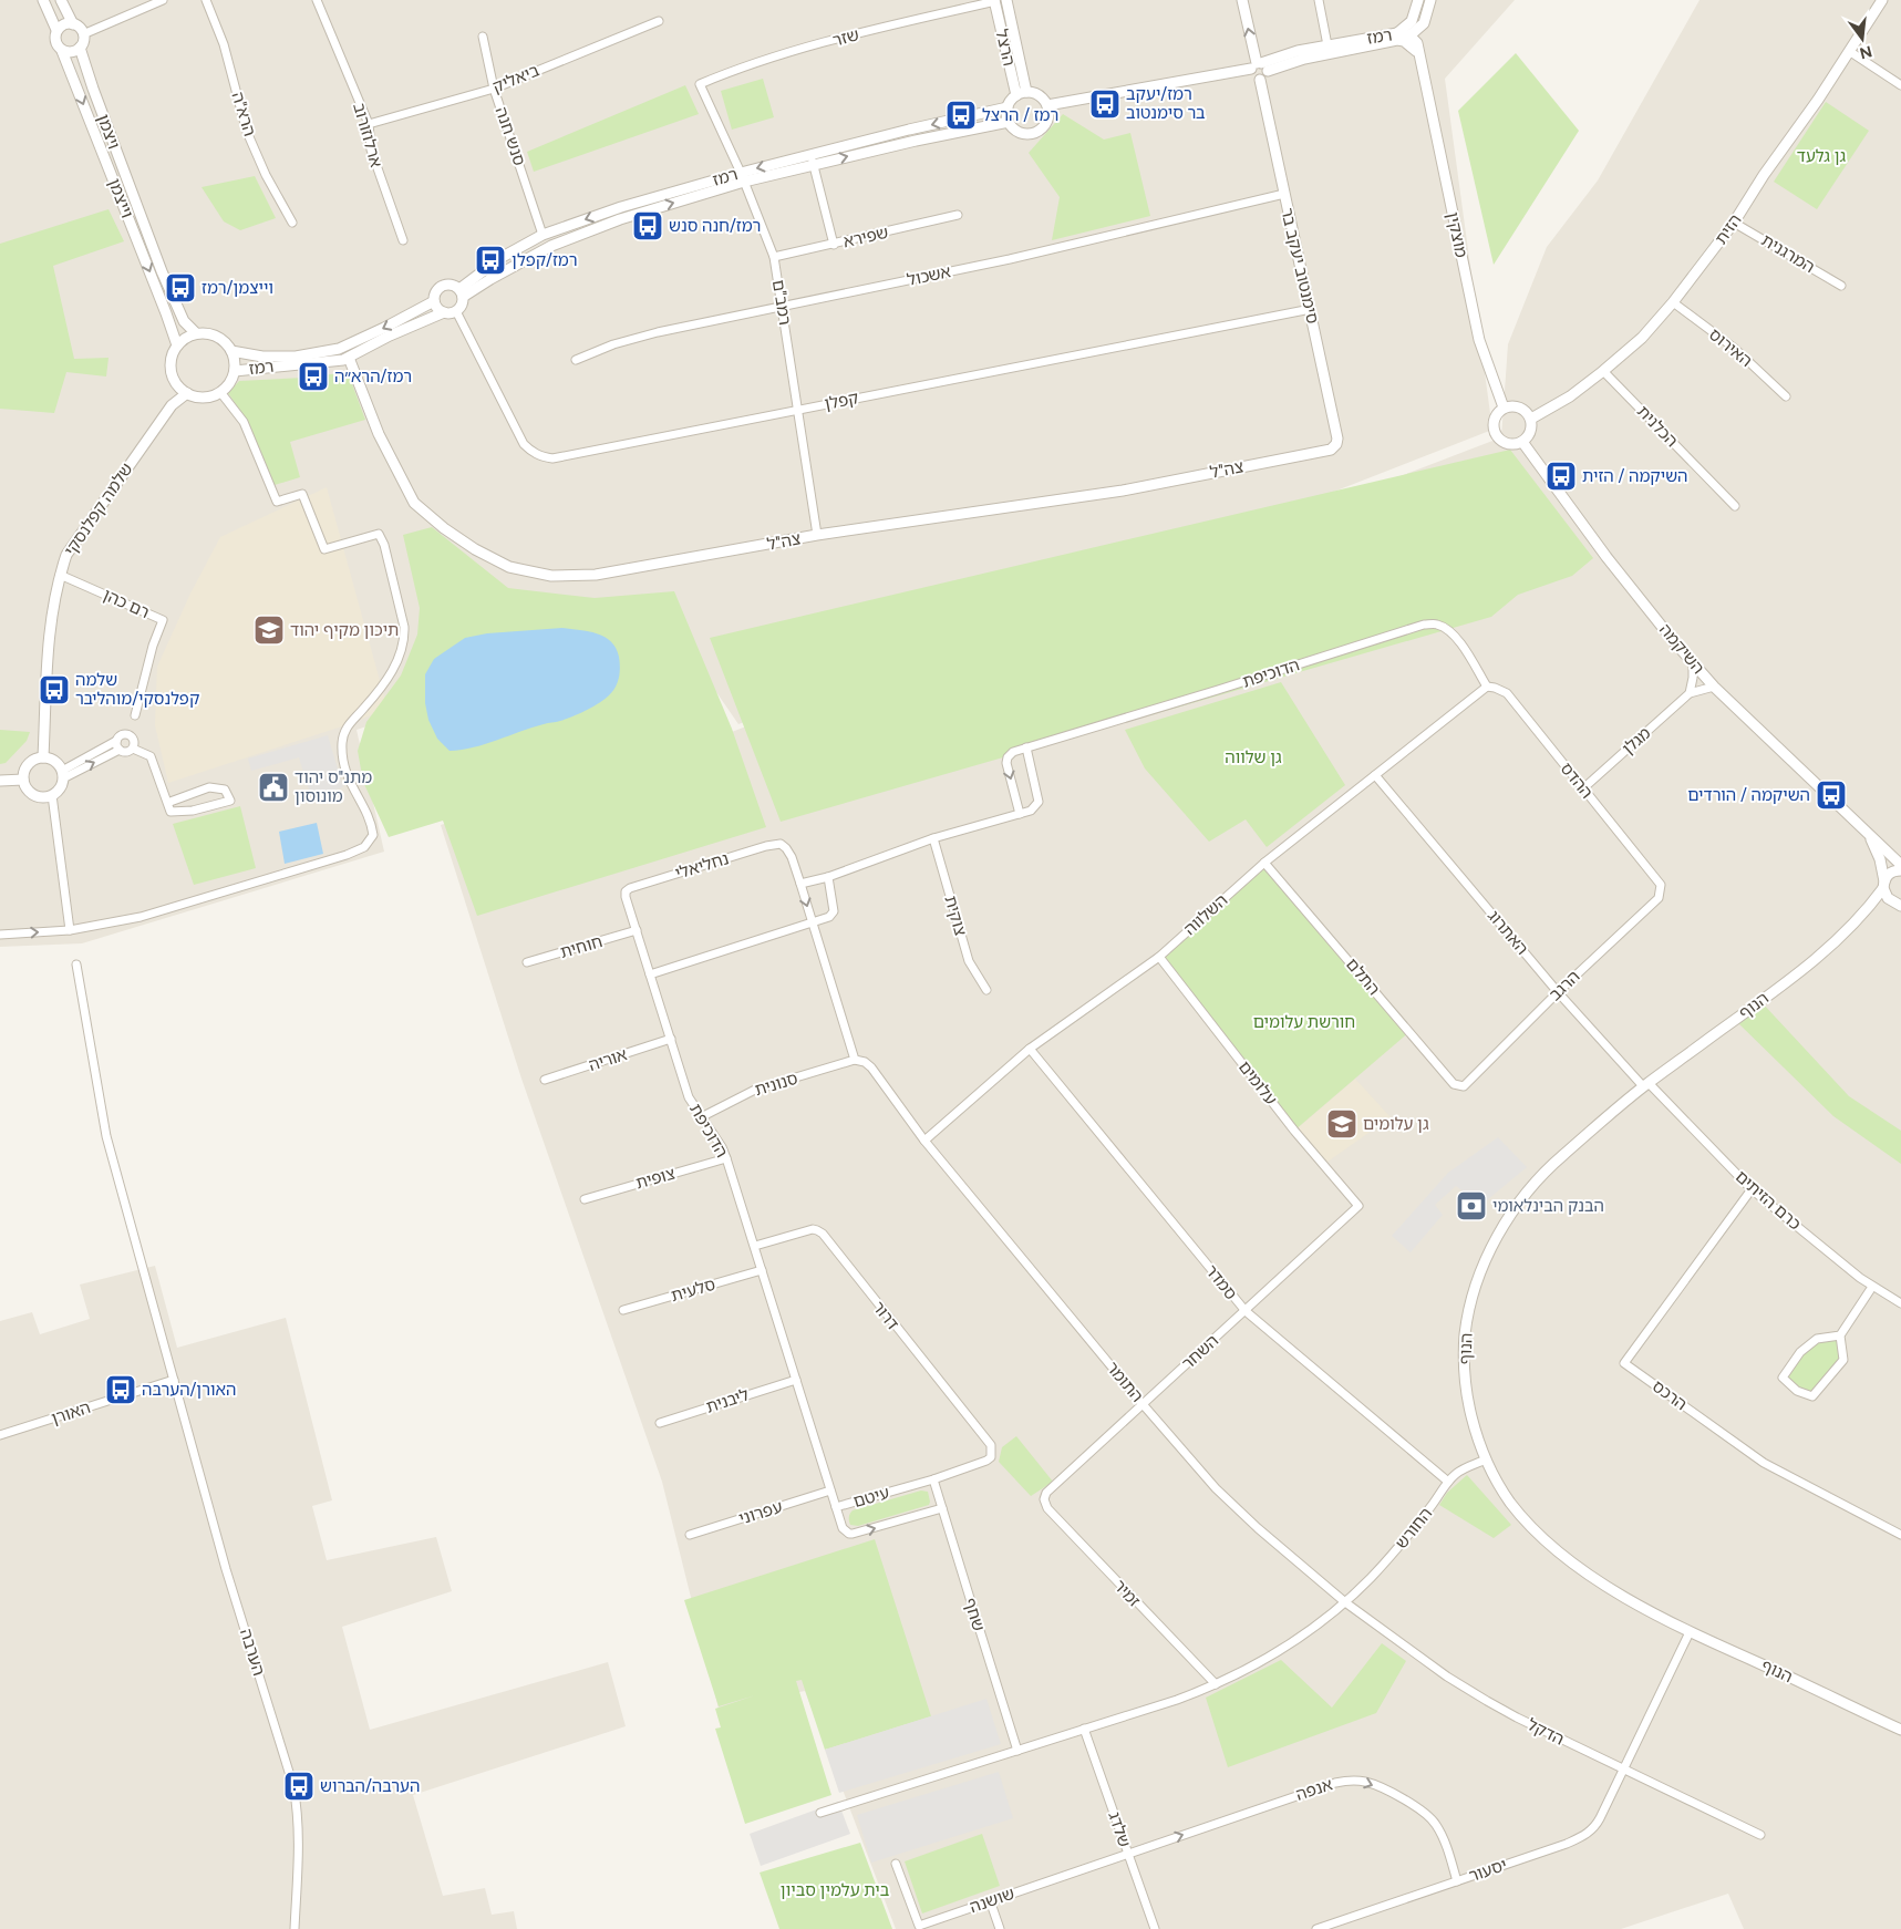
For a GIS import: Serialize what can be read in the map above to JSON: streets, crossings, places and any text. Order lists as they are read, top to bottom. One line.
{"streets":{"street":["רמז","שזר","הרצל","ביאליק","הרא\"ה","ויצמן","ארלוזורוב","סנש חנה","וייצמן","הזית","מוצקין","שפירא","המרגנית","סימנטוב יעקב בר","אשכול","רמב\"ם","האירוס","קפלן","הכלנית","צה\"ל","שלמה קפלנסקי","רם כהן","השיקמה","הדוכיפת","מגלן","ההדס","נחליאלי","השלווה","צוקית","האתרוג","חוחית","התלם","הרגב","הנוף","אוריה","עלומים","סנונית","צופית","כרם הזיתים","סמדר","סלעית","דרור","השחר","התומר","הרכס","ליבנית","האורן","עיטם","עפרוני","החורש","זמיר","שחף","הערבה","הדקל","אנפה","שלדג","יסעור","שושנה"]},"crossings":[["רמז","הרצל"],["רמז","ויצמן"],["רמז","סנש חנה"],["רמז","וייצמן"],["רמז","מוצקין"],["רמז","רמב\"ם"],["רמז","קפלן"],["רמז","צה\"ל"],["שזר","הרצל"],["שזר","רמב\"ם"],["ביאליק","ארלוזורוב"],["ביאליק","סנש חנה"],["ויצמן","וייצמן"],["הזית","מוצקין"],["הזית","המרגנית"],["הזית","האירוס"],["הזית","הכלנית"],["הזית","השיקמה"],["מוצקין","השיקמה"],["שפירא","רמב\"ם"],["סימנטוב יעקב בר","אשכול"],["סימנטוב יעקב בר","קפלן"],["סימנטוב יעקב בר","צה\"ל"],["אשכול","רמב\"ם"],["רמב\"ם","קפלן"],["רמב\"ם","צה\"ל"],["שלמה קפלנסקי","רם כהן"],["השיקמה","מגלן"],["הדוכיפת","ההדס"],["הדוכיפת","נחליאלי"],["הדוכיפת","השלווה"],["הדוכיפת","חוחית"],["הדוכיפת","אוריה"],["הדוכיפת","סנונית"],["הדוכיפת","צופית"],["הדוכיפת","סלעית"],["הדוכיפת","דרור"],["הדוכיפת","ליבנית"],["הדוכיפת","עיטם"],["הדוכיפת","עפרוני"],["מגלן","ההדס"],["ההדס","השלווה"],["ההדס","הרגב"],["השלווה","האתרוג"],["השלווה","התלם"],["השלווה","עלומים"],["השלווה","סמדר"],["השלווה","התומר"],["האתרוג","הרגב"],["האתרוג","הנוף"],["האתרוג","כרם הזיתים"],["התלם","הרגב"],["הנוף","כרם הזיתים"],["הנוף","החורש"],["הנוף","יסעור"],["עלומים","השחר"],["סנונית","התומר"],["כרם הזיתים","הרכס"],["סמדר","השחר"],["סמדר","החורש"],["דרור","עיטם"],["השחר","התומר"],["השחר","זמיר"],["התומר","החורש"],["התומר","הדקל"],["האורן","הערבה"],["עיטם","שחף"],["החורש","זמיר"],["החורש","שחף"],["החורש","הדקל"],["החורש","שלדג"],["הדקל","יסעור"],["אנפה","שלדג"],["אנפה","יסעור"],["אנפה","שושנה"],["שלדג","שושנה"]],"one_way":["וייצמן","אנפה"],"parks":["גן גלעד","גן שלווה","חורשת עלומים","בית עלמין סביון"],"places":{"bus stop":["רמז/יעקב בר סימנטוב","רמז / הרצל","רמז/חנה סנש","רמז/קפלן","וייצמן/רמז","רמז/הרא״ה","השיקמה / הזית","שלמה קפלנסקי/מוהליבר","השיקמה / הורדים","האורן/הערבה","הערבה/הברוש"],"school or university":["תיכון מקיף יהוד","גן עלומים"],"public building":["מתנ\"ס יהוד מונוסון"],"bank":["הבנק הבינלאומי"]},"north":"bottom"}
